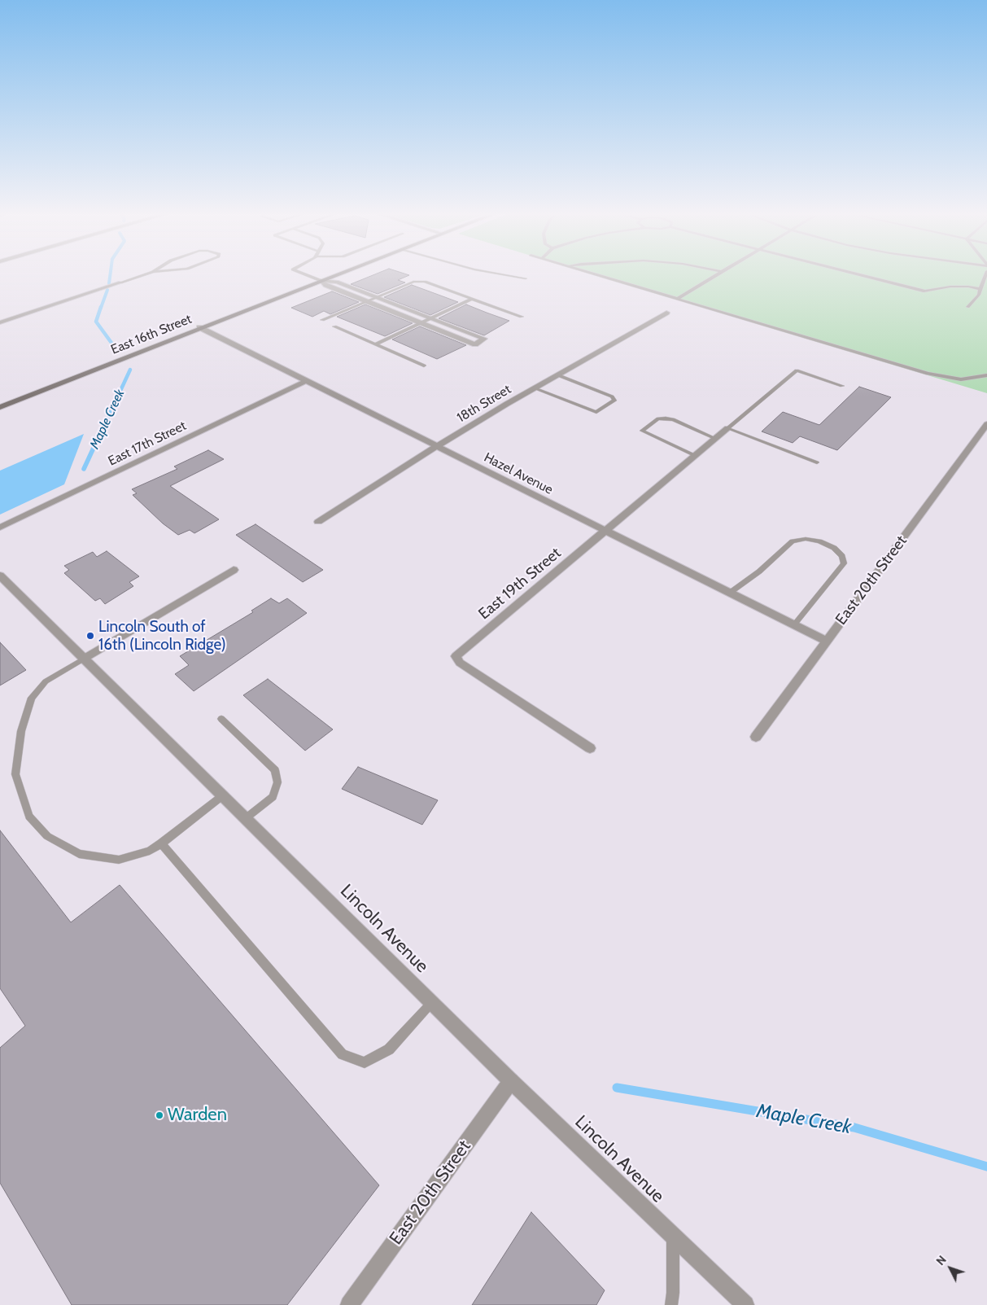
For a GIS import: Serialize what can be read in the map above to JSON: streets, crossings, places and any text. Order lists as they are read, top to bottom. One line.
{"streets":{"main road":["East 16th Street"],"street":["18th Street","East 17th Street","Hazel Avenue","East 20th Street","East 19th Street","Lincoln Avenue"]},"crossings":[["East 16th Street","Hazel Avenue"],["18th Street","Hazel Avenue"],["East 17th Street","Hazel Avenue"],["Hazel Avenue","East 20th Street"],["Hazel Avenue","East 19th Street"],["East 20th Street","Lincoln Avenue"]],"water":["Maple Creek"],"places":["Lincoln South of 16th (Lincoln Ridge)","Warden"],"north":"top left"}
